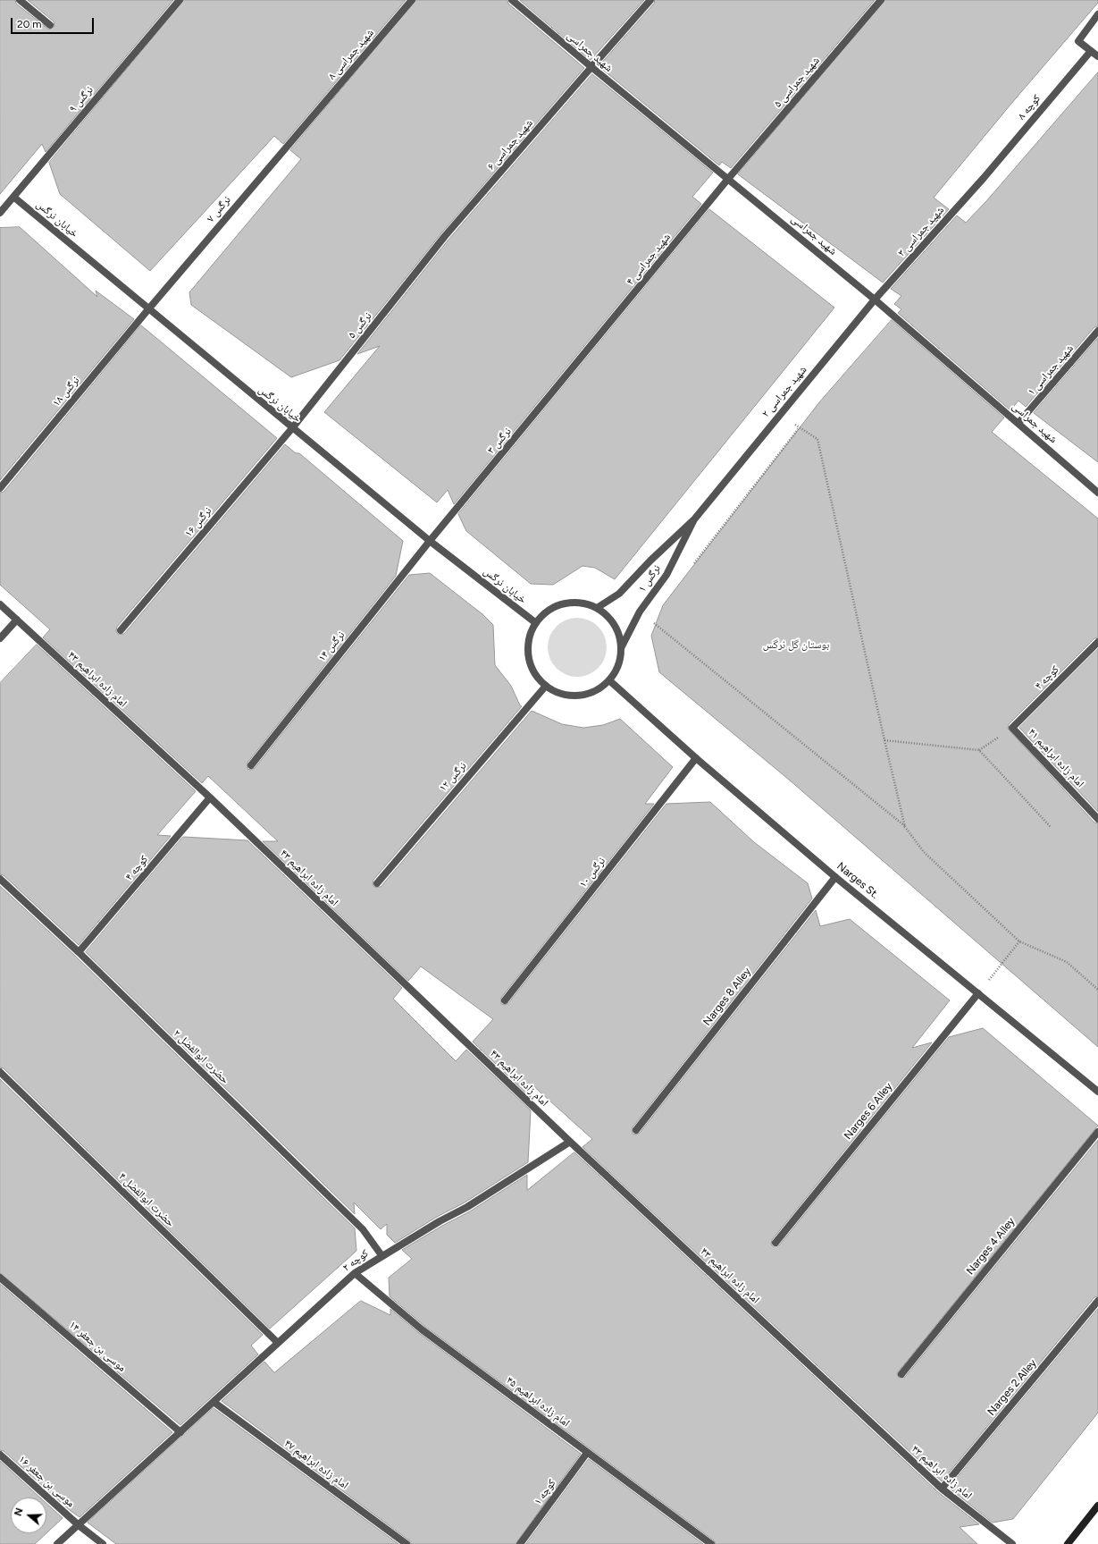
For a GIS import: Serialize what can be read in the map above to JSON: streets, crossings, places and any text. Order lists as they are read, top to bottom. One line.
{"streets":{"street":["شهید جمراسی","شهید جمراسی ۸","شهید جمراسی ۵","نرگس ۹","کوچه ۸","شهید جمراسی ۶","نرگس ۷","خیابان نرگس","شهید جمراسی ۳","شهید جمراسی ۴","نرگس ۵","شهید جمراسی ۱","نرگس ۱۸","شهید جمراسی ۲","نرگس ۳","نرگس ۱۶","نرگس ۱","نرگس ۱۴","کوچه ۴","امام زاده ابراهیم ۴۳","امام زاده ابراهیم ۴۱","نرگس ۱۲","نرگس ۱۰","Narges St.","Narges 8 Alley","حضرت ابوالفضل ۲","Narges 6 Alley","حضرت ابوالفضل ۴","Narges 4 Alley","کوچه ۲","موسی بن جعفر ۱۴","Narges 2 Alley","امام زاده ابراهیم ۴۵","امام زاده ابراهیم ۴۷","موسی بن جعفر ۱۶","کوچه ۱"]},"crossings":[["شهید جمراسی","شهید جمراسی ۵"],["شهید جمراسی","شهید جمراسی ۶"],["شهید جمراسی","شهید جمراسی ۳"],["شهید جمراسی","شهید جمراسی ۴"],["شهید جمراسی","شهید جمراسی ۱"],["شهید جمراسی","شهید جمراسی ۲"],["شهید جمراسی ۸","نرگس ۷"],["شهید جمراسی ۵","شهید جمراسی ۴"],["نرگس ۹","خیابان نرگس"],["کوچه ۸","شهید جمراسی ۳"],["شهید جمراسی ۶","نرگس ۵"],["نرگس ۷","خیابان نرگس"],["نرگس ۷","نرگس ۱۸"],["خیابان نرگس","نرگس ۵"],["خیابان نرگس","نرگس ۱۸"],["خیابان نرگس","نرگس ۳"],["خیابان نرگس","نرگس ۱۶"],["خیابان نرگس","نرگس ۱"],["خیابان نرگس","نرگس ۱۴"],["خیابان نرگس","نرگس ۱۲"],["خیابان نرگس","Narges St."],["شهید جمراسی ۳","شهید جمراسی ۲"],["شهید جمراسی ۴","نرگس ۳"],["نرگس ۵","نرگس ۱۶"],["شهید جمراسی ۲","نرگس ۱"],["نرگس ۳","نرگس ۱۴"],["نرگس ۱","نرگس ۱۲"],["نرگس ۱","Narges St."],["کوچه ۴","امام زاده ابراهیم ۴۳"],["کوچه ۴","امام زاده ابراهیم ۴۱"],["کوچه ۴","حضرت ابوالفضل ۲"],["امام زاده ابراهیم ۴۳","کوچه ۲"],["امام زاده ابراهیم ۴۳","Narges 2 Alley"],["نرگس ۱۲","Narges St."],["نرگس ۱۰","Narges St."],["Narges St.","Narges 8 Alley"],["Narges St.","Narges 6 Alley"],["حضرت ابوالفضل ۲","کوچه ۲"],["حضرت ابوالفضل ۴","کوچه ۲"],["کوچه ۲","موسی بن جعفر ۱۴"],["کوچه ۲","امام زاده ابراهیم ۴۵"],["کوچه ۲","امام زاده ابراهیم ۴۷"],["کوچه ۲","موسی بن جعفر ۱۶"],["امام زاده ابراهیم ۴۵","کوچه ۱"]],"parks":["بوستان گل نرگس"],"scale_bar":"20 m","north":"left"}
